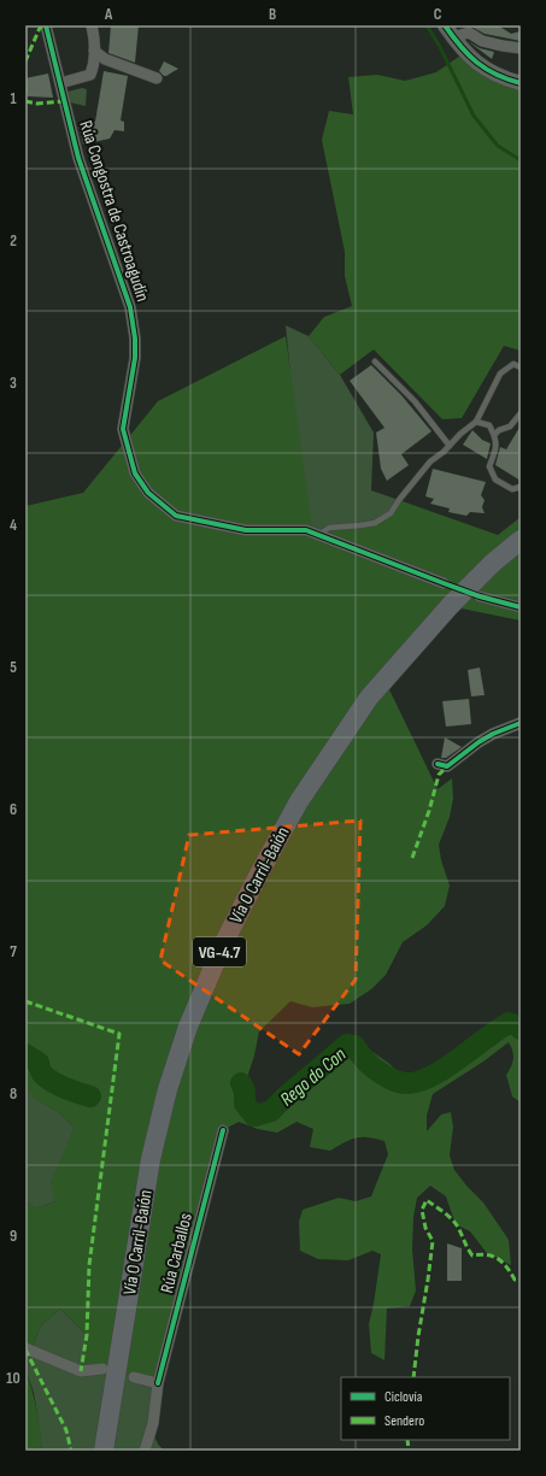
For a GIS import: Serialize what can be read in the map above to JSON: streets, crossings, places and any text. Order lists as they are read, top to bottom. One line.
{"streets":{"highway":["Vía O Carril-Baión","VG-4.7"],"street":["Rúa Congostra de Castroagudín","Rúa Carballos"]},"water":["Rego do Con"],"legend":["Ciclovía","Sendero"],"grid":{"columns":["A","B","C"],"rows":["1","2","3","4","5","6","7","8","9","10"]}}
